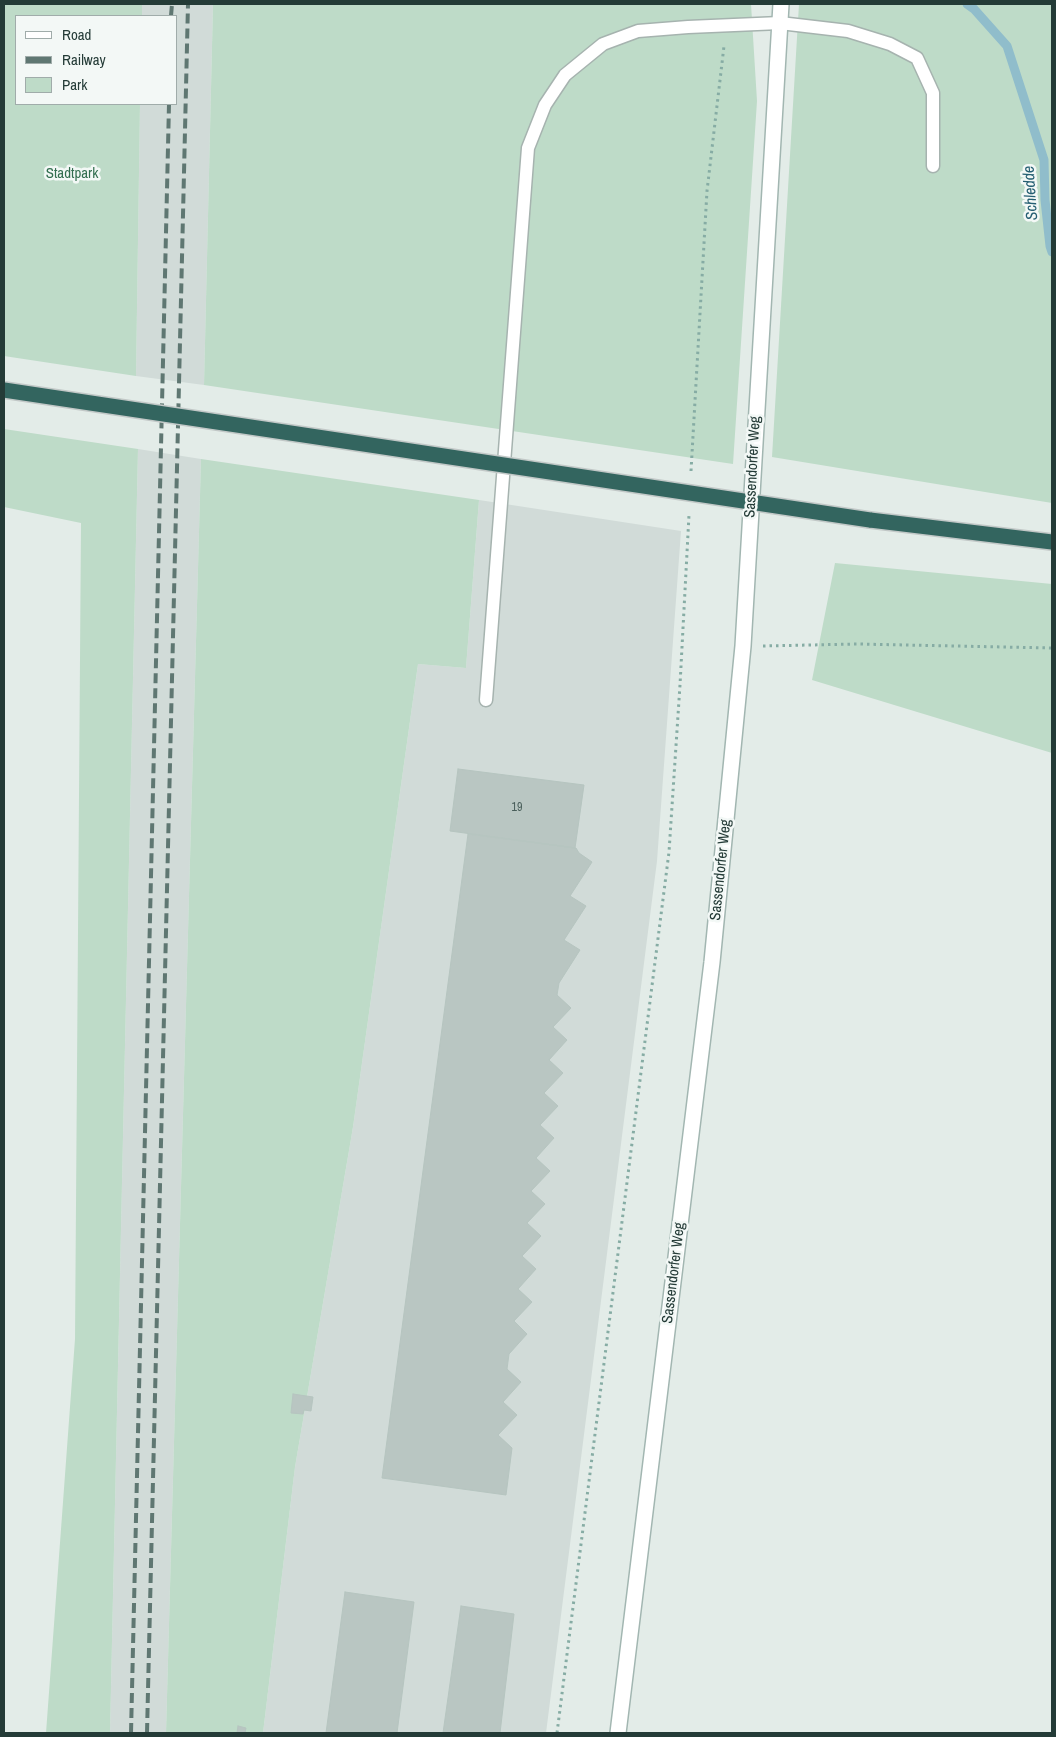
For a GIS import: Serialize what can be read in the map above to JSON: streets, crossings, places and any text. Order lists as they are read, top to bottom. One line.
{"streets":{"street":["Sassendorfer Weg"]},"water":["Schledde"],"parks":["Stadtpark"],"house_numbers":["19"],"legend":["Road","Railway","Park"]}
